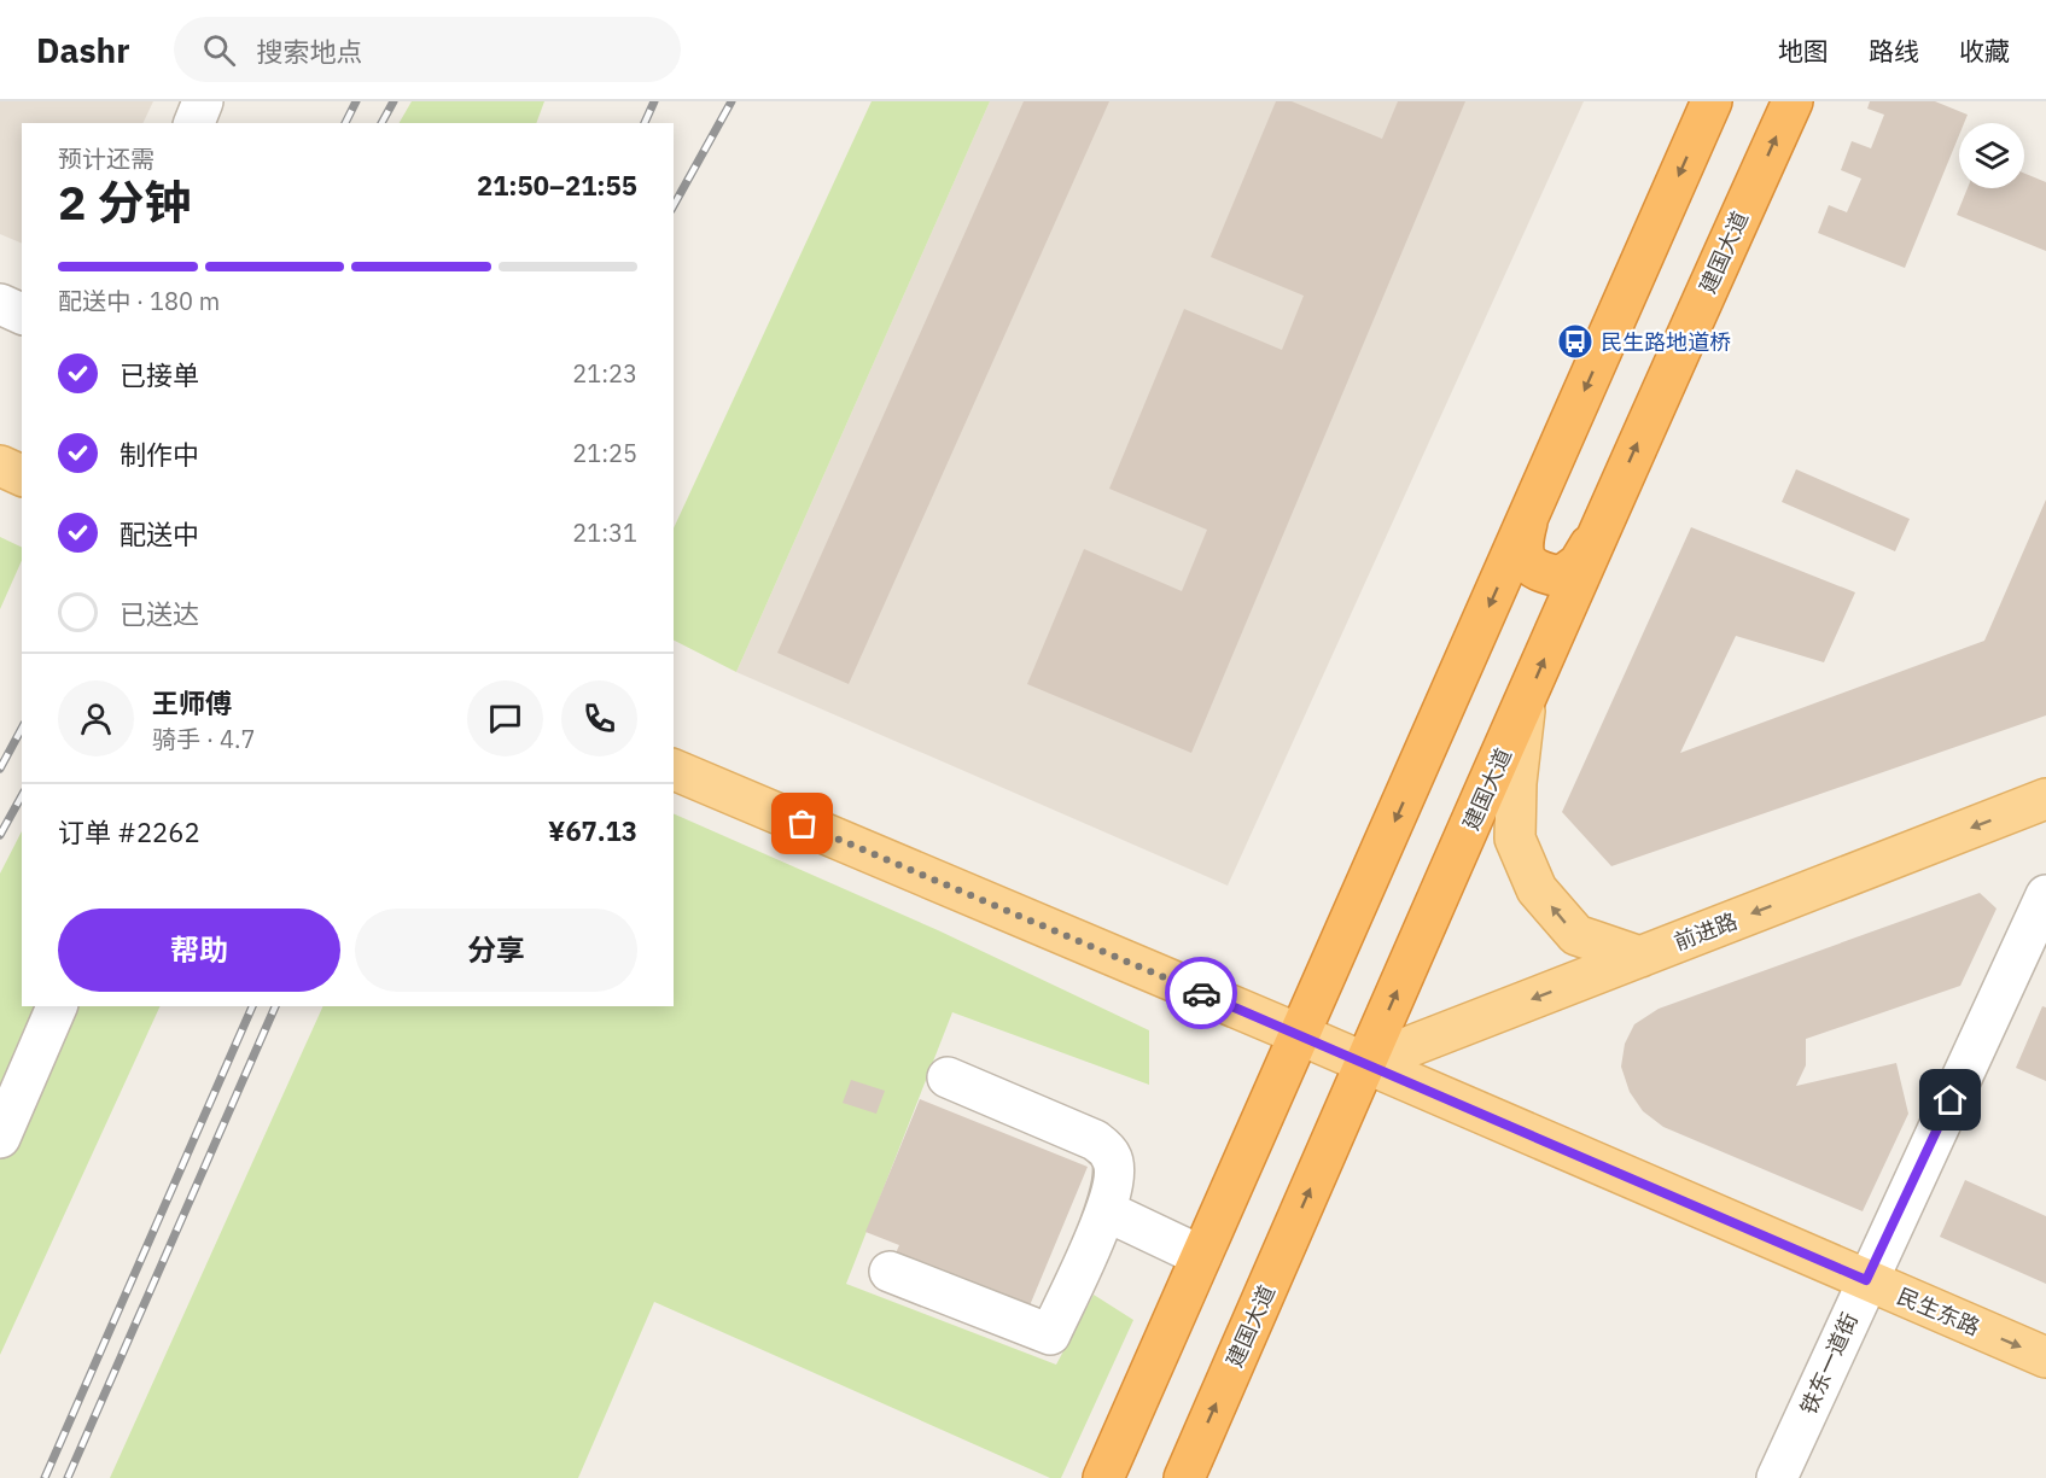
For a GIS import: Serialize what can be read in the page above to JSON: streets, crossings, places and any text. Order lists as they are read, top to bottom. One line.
{"streets":{"highway":["建国大道"],"main road":["前进路","民生东路"],"street":["铁东一道街"]},"crossings":[["建国大道","前进路"],["建国大道","民生东路"],["前进路","民生东路"],["民生东路","铁东一道街"]],"one_way":["前进路"],"places":{"bus stop":["民生路地道桥"]},"page":{"header":"Dashr","search":"搜索地点","nav":["地图","路线","收藏"],"heading":["2 分钟","预计还需","21:50–21:55"],"panel":["王师傅","骑手 · 4.7","订单 #2262","¥67.13"],"bar":"配送中 · 180 m","list":[["已接单","21:23"],["制作中","21:25"],["配送中","21:31"],"已送达"],"buttons":["帮助","分享"]}}
